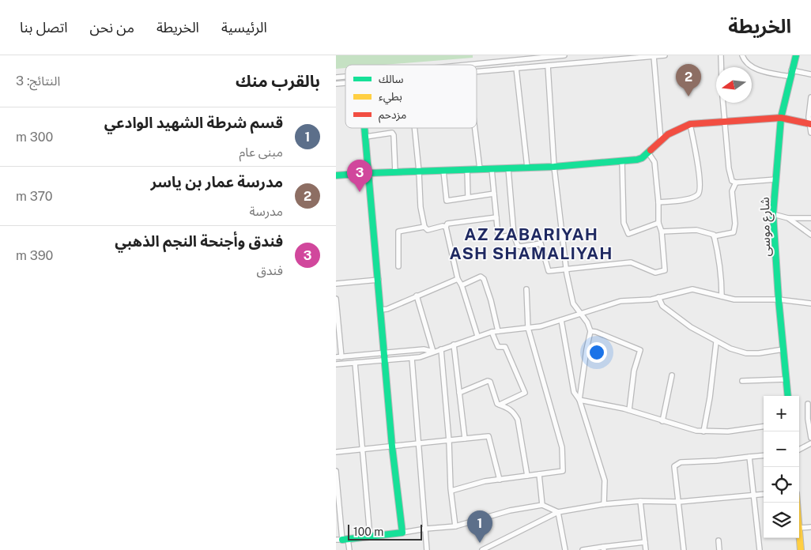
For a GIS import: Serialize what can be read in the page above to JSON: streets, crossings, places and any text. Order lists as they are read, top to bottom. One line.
{"streets":{"street":["شارع موسى"]},"districts":["AZ ZABARIYAH ASH SHAMALIYAH"],"legend":["سالك","بطيء","مزدحم"],"scale_bar":"100 m","north":"left","page":{"header":"الخريطة","nav":["الرئيسية","الخريطة","من نحن","اتصل بنا"],"heading":["بالقرب منك","النتائج: 3"],"pins":["2","3","1"],"list":[{"mark":"1","name":"قسم شرطة الشهيد الوادعي","note":"مبنى عام","value":"300 m"},{"mark":"2","name":"مدرسة عمار بن ياسر","note":"مدرسة","value":"370 m"},{"mark":"3","name":"فندق وأجنحة النجم الذهبي","note":"فندق","value":"390 m"}],"map_buttons":["+","−"],"scale":"100 m"}}
